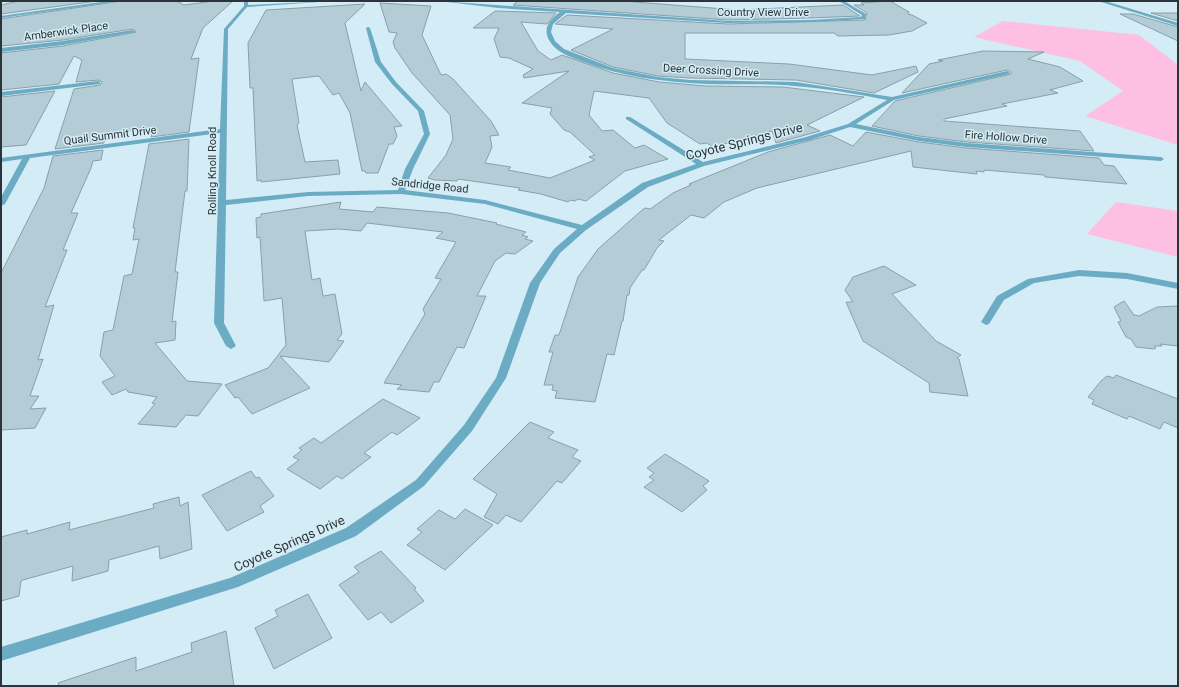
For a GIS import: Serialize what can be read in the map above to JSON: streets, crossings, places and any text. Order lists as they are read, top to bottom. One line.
{"streets":{"street":["Country View Drive","Amberwick Place","Deer Crossing Drive","Quail Summit Drive","Fire Hollow Drive","Coyote Springs Drive","Rolling Knoll Road","Sandridge Road"]},"crossings":[["Country View Drive","Deer Crossing Drive"],["Deer Crossing Drive","Coyote Springs Drive"],["Quail Summit Drive","Rolling Knoll Road"],["Fire Hollow Drive","Coyote Springs Drive"],["Coyote Springs Drive","Sandridge Road"],["Rolling Knoll Road","Sandridge Road"]]}
